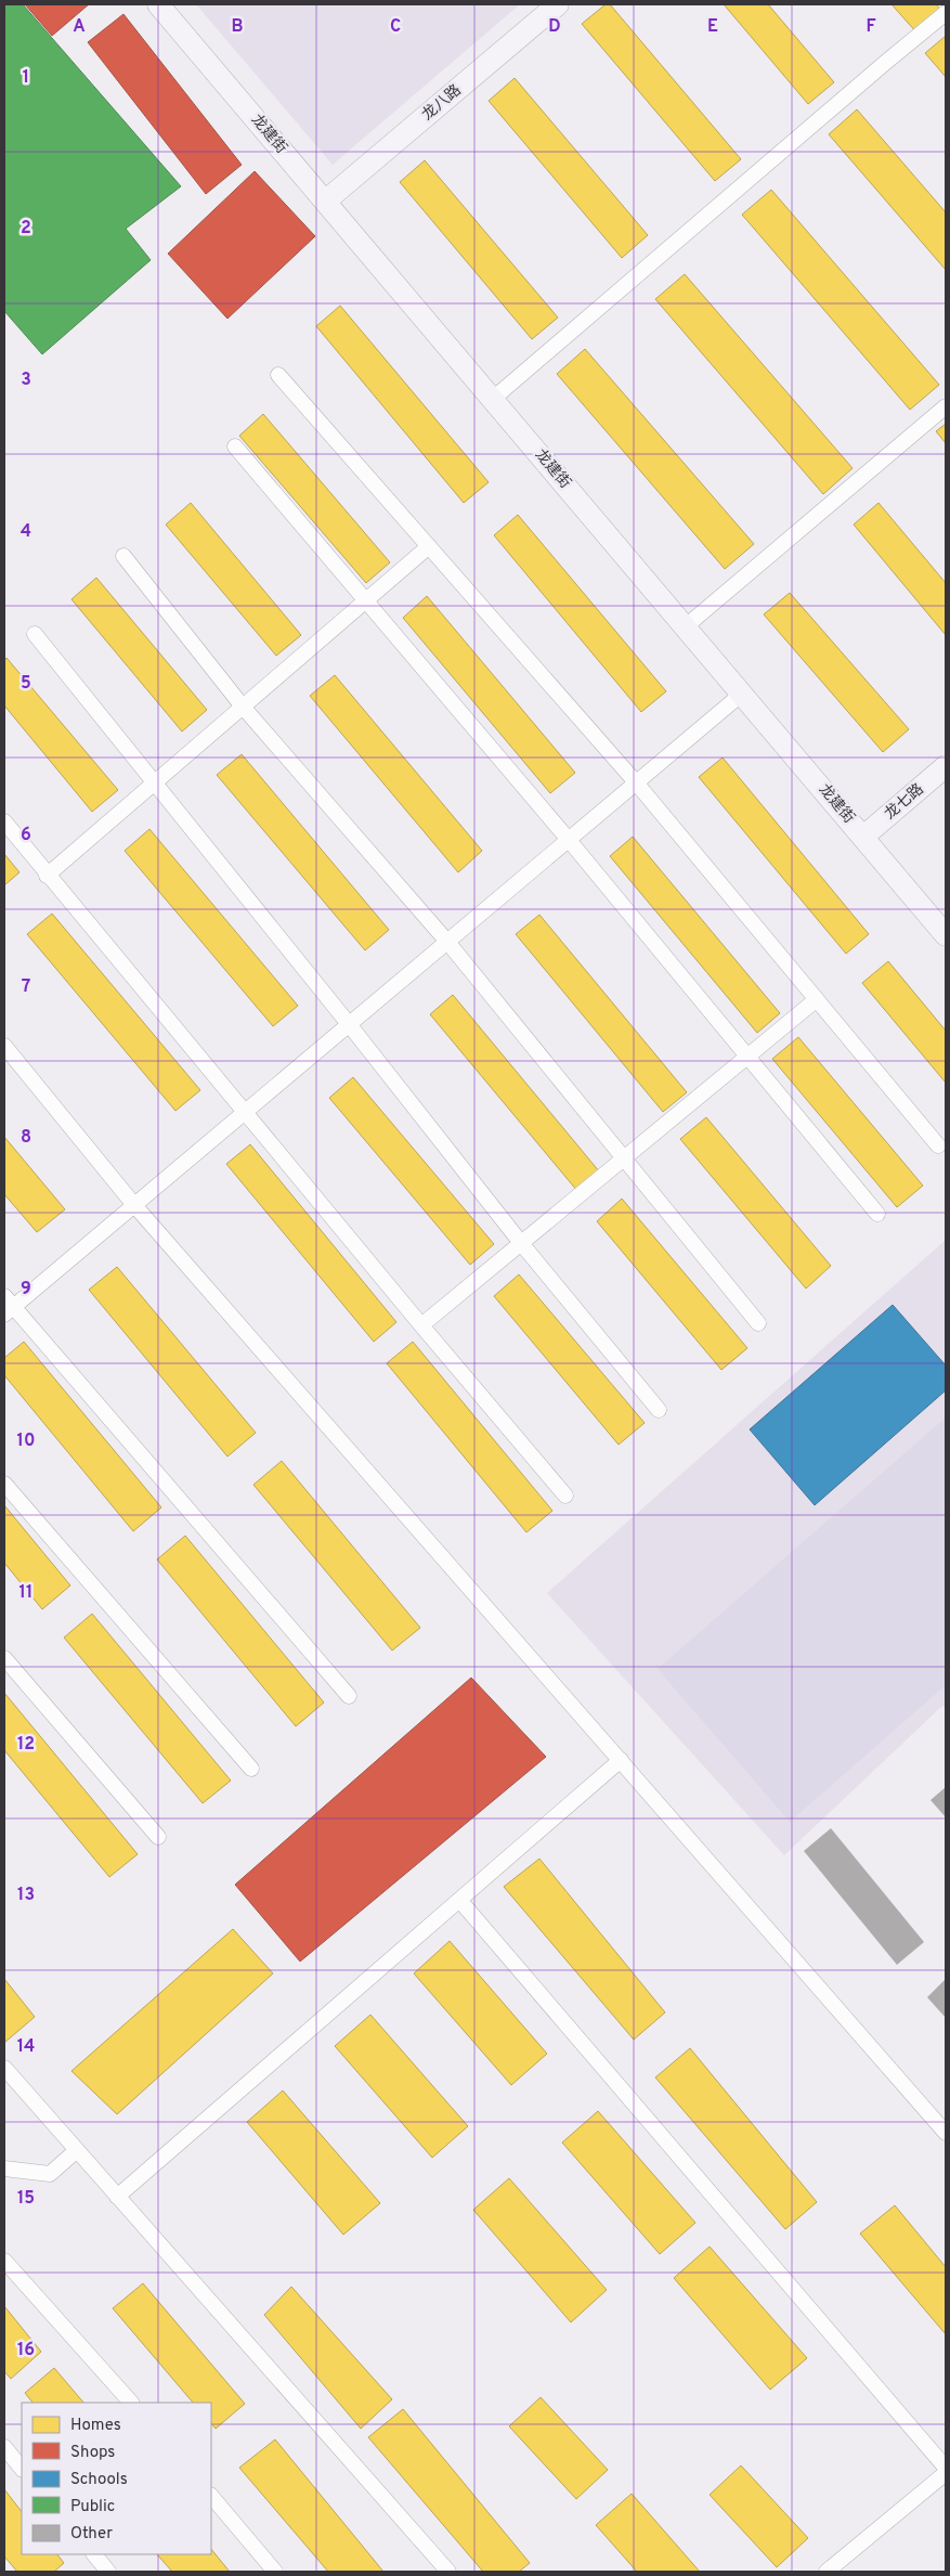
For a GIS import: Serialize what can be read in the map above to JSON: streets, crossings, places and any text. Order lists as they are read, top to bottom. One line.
{"streets":{"street":["龙八路","龙建街","龙七路"]},"crossings":[["龙八路","龙建街"],["龙建街","龙七路"]],"legend":["Homes","Shops","Schools","Public","Other"],"grid":{"columns":["A","B","C","D","E","F"],"rows":["1","2","3","4","5","6","7","8","9","10","11","12","13","14","15","16"]}}
